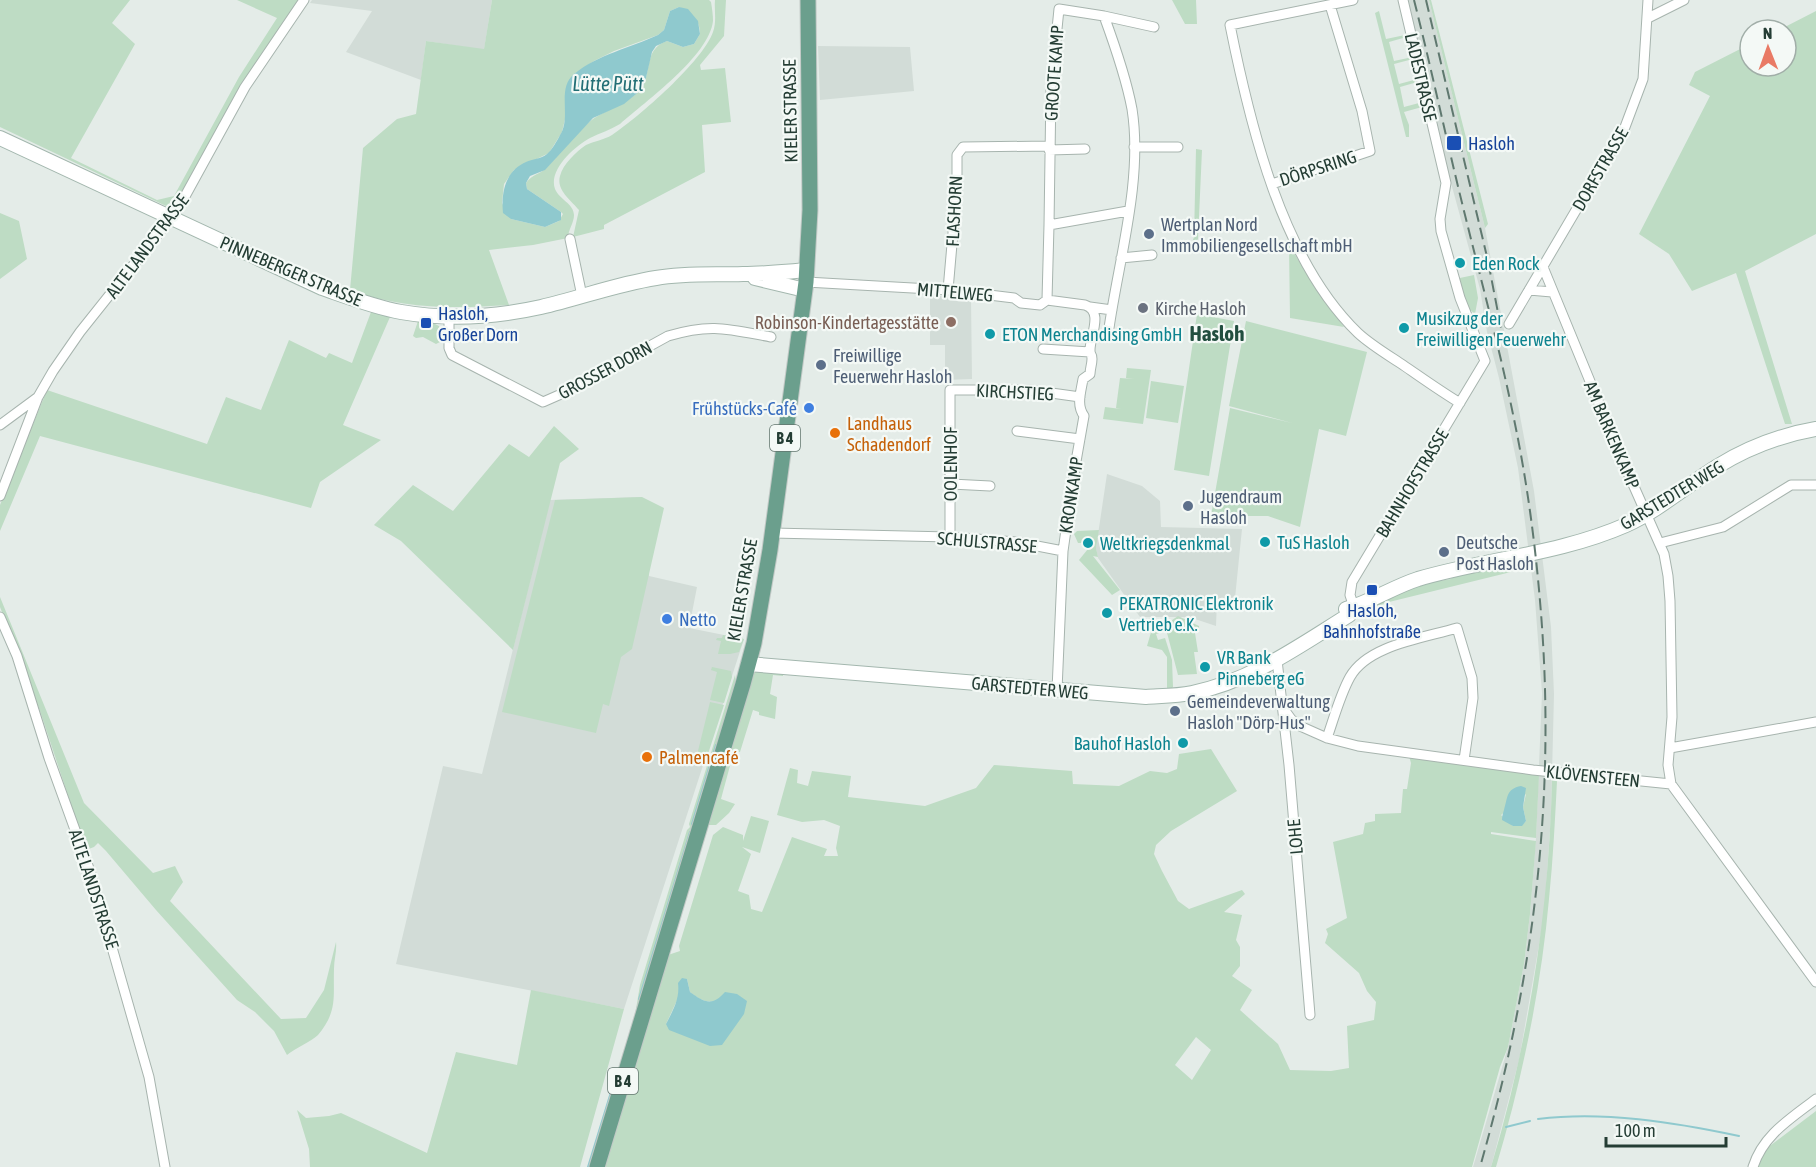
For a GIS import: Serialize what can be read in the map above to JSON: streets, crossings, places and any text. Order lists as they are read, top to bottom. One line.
{"streets":{"main road":["KIELER STRASSE","PINNEBERGER STRASSE","B 4","GARSTEDTER WEG"],"street":["GROOTE KAMP","LADESTRASSE","DÖRPSRING","DORFSTRASSE","FLASHORN","ALTE LANDSTRASSE","MITTELWEG","GROSSER DORN","KIRCHSTIEG","AM BARKENKAMP","OOLENHOF","BAHNHOFSTRASSE","KRONKAMP","SCHULSTRASSE","KLÖVENSTEEN","LOHE"]},"crossings":[["GROOTE KAMP","FLASHORN"],["GROOTE KAMP","MITTELWEG"],["LADESTRASSE","BAHNHOFSTRASSE"],["KIELER STRASSE","PINNEBERGER STRASSE"],["KIELER STRASSE","MITTELWEG"],["KIELER STRASSE","GARSTEDTER WEG"],["KIELER STRASSE","SCHULSTRASSE"],["DORFSTRASSE","AM BARKENKAMP"],["FLASHORN","MITTELWEG"],["ALTE LANDSTRASSE","PINNEBERGER STRASSE"],["PINNEBERGER STRASSE","MITTELWEG"],["PINNEBERGER STRASSE","GROSSER DORN"],["MITTELWEG","KRONKAMP"],["KIRCHSTIEG","OOLENHOF"],["KIRCHSTIEG","KRONKAMP"],["AM BARKENKAMP","GARSTEDTER WEG"],["AM BARKENKAMP","KLÖVENSTEEN"],["OOLENHOF","SCHULSTRASSE"],["BAHNHOFSTRASSE","GARSTEDTER WEG"],["KRONKAMP","SCHULSTRASSE"],["GARSTEDTER WEG","SCHULSTRASSE"],["GARSTEDTER WEG","LOHE"],["KLÖVENSTEEN","LOHE"]],"districts":["Hasloh"],"water":["Lütte Pütt"],"places":{"transit":["Hasloh","Hasloh, Großer Dorn","Hasloh, Bahnhofstraße"],"other":["Wertplan Nord Immobiliengesellschaft mbH","Eden Rock","Kirche Hasloh","Robinson-Kindertagesstätte","Musikzug der Freiwilligen Feuerwehr","ETON Merchandising GmbH","Freiwillige Feuerwehr Hasloh","Frühstücks-Café","Landhaus Schadendorf","Jugendraum Hasloh","TuS Hasloh","Weltkriegsdenkmal","Deutsche Post Hasloh","PEKATRONIC Elektronik Vertrieb e.K.","Netto","VR Bank Pinneberg eG","Gemeindeverwaltung Hasloh \"Dörp-Hus\"","Bauhof Hasloh","Palmencafé"]},"scale_bar":"100 m","north":"top"}
